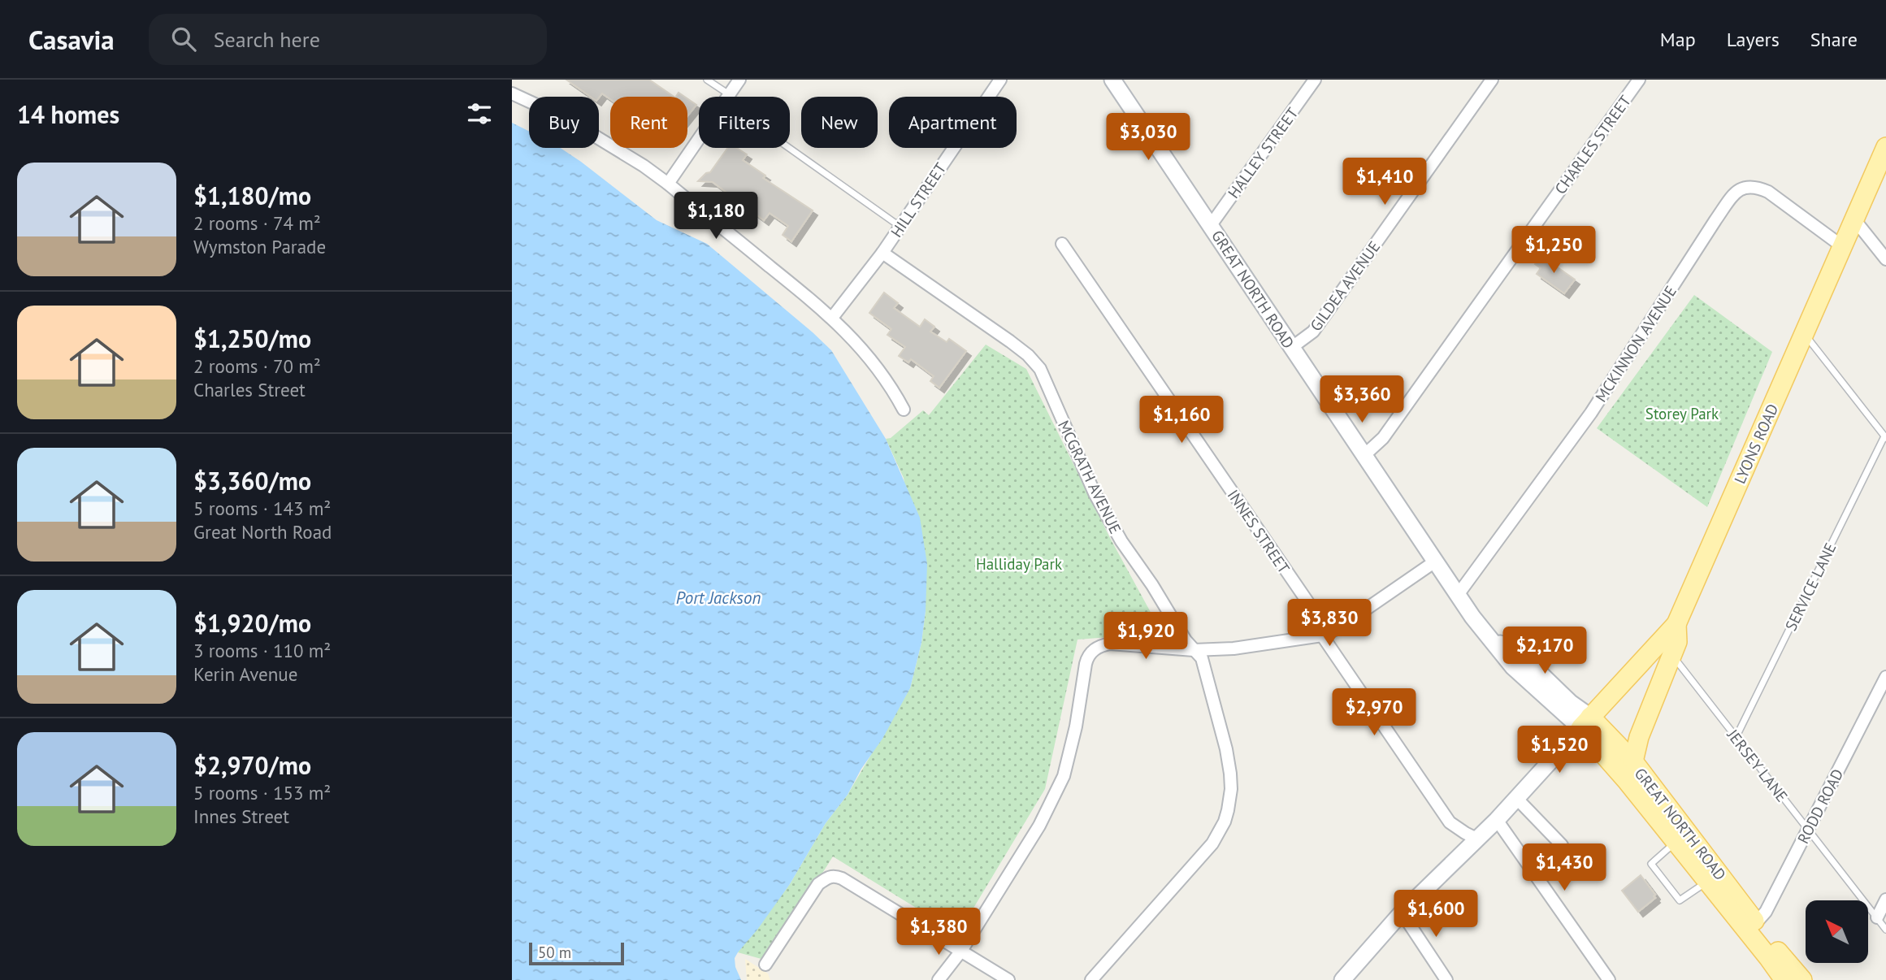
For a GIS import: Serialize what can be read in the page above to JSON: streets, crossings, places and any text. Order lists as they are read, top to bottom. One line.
{"streets":{"main road":["GREAT NORTH ROAD","LYONS ROAD"],"street":["CHARLES STREET","HALLEY STREET","HILL STREET","GILDEA AVENUE","MCKINNON AVENUE","MCGRATH AVENUE","INNES STREET","RODD ROAD"],"lane":["SERVICE LANE","JERSEY LANE"]},"crossings":[["CHARLES STREET","GREAT NORTH ROAD"],["HALLEY STREET","GREAT NORTH ROAD"],["HILL STREET","MCGRATH AVENUE"],["GILDEA AVENUE","GREAT NORTH ROAD"],["GREAT NORTH ROAD","MCKINNON AVENUE"],["GREAT NORTH ROAD","LYONS ROAD"],["GREAT NORTH ROAD","RODD ROAD"],["MCKINNON AVENUE","LYONS ROAD"],["SERVICE LANE","JERSEY LANE"],["JERSEY LANE","RODD ROAD"]],"water":["Port Jackson"],"parks":["Storey Park","Halliday Park"],"scale_bar":"50 m","north":"top left","page":{"header":"Casavia","search":"Search here","nav":["Map","Layers","Share"],"heading":"14 homes","chip":["Buy","Rent","Filters","New","Apartment"],"price":["$3,030","$1,410","$1,180","$1,250","$3,360","$1,160","$3,830","$1,920","$2,170","$2,970","$1,520","$1,430","$1,600","$1,380"],"list":[{"name":"$1,180/mo","note":"2 rooms · 74 m² · Wymston Parade"},{"name":"$1,250/mo","note":"2 rooms · 70 m² · Charles Street"},{"name":"$3,360/mo","note":"5 rooms · 143 m² · Great North Road"},{"name":"$1,920/mo","note":"3 rooms · 110 m² · Kerin Avenue"},{"name":"$2,970/mo","note":"5 rooms · 153 m² · Innes Street"}],"scale":"50 m"}}
